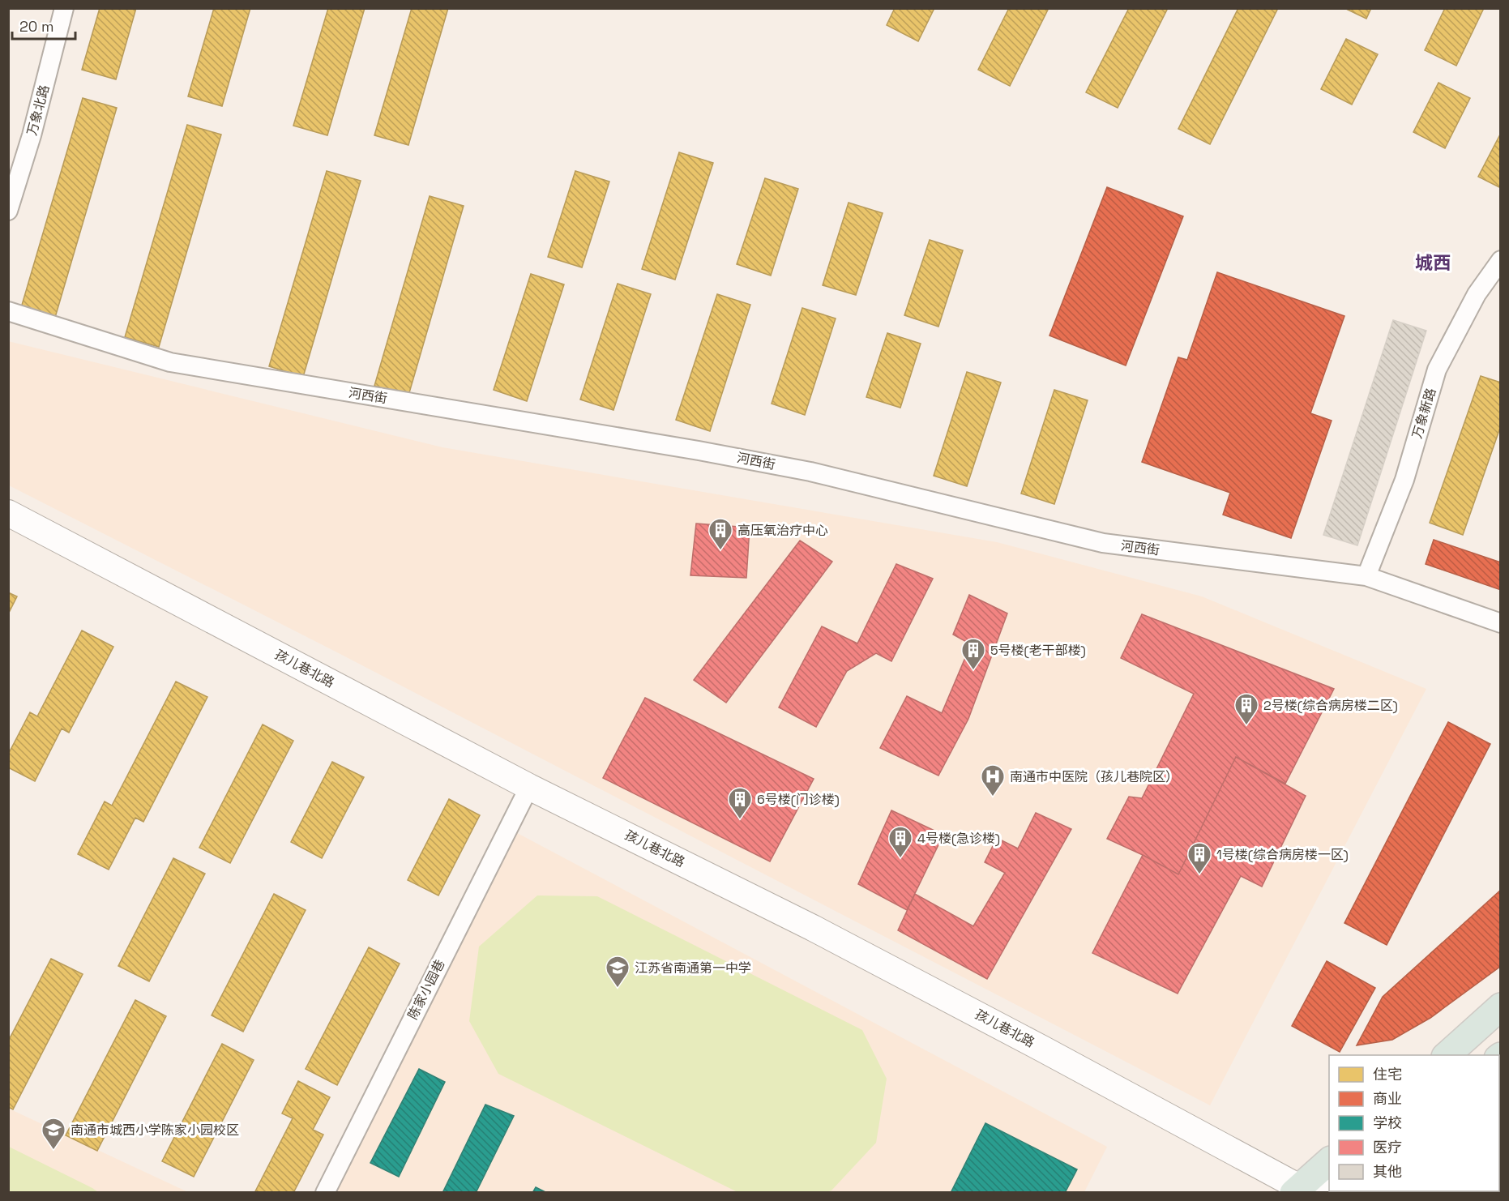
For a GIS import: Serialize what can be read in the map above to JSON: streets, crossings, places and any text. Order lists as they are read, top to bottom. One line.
{"streets":{"main road":["孩儿巷北路"],"street":["万象北路","河西街","万象新路","陈家小园巷"]},"crossings":[["河西街","万象新路"],["孩儿巷北路","陈家小园巷"]],"districts":["城西"],"places":{"building":["高压氧治疗中心","5号楼(老干部楼)","2号楼(综合病房楼二区)","6号楼(门诊楼)","4号楼(急诊楼)","1号楼(综合病房楼一区)"],"hospital":["南通市中医院（孩儿巷院区）"],"school or university":["江苏省南通第一中学","南通市城西小学陈家小园校区"]},"legend":["住宅","商业","学校","医疗","其他"],"scale_bar":"20 m"}
